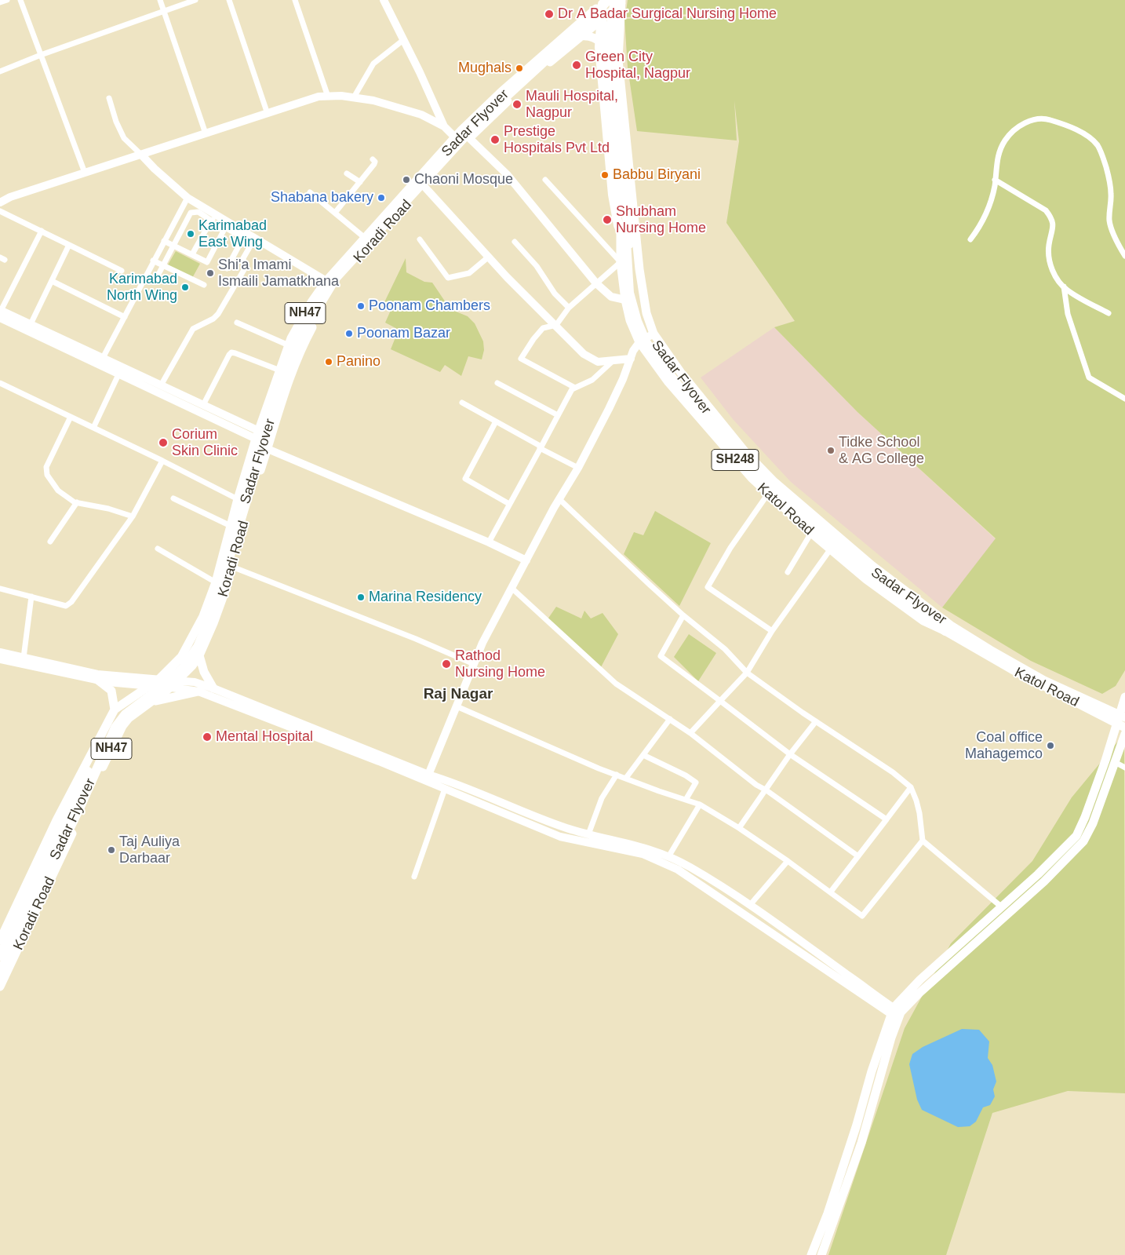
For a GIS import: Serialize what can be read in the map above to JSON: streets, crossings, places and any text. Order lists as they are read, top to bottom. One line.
{"streets":{"highway":["Sadar Flyover","NH47"],"main road":["Koradi Road","SH248","Katol Road"]},"crossings":[["Sadar Flyover","Koradi Road"],["Sadar Flyover","Katol Road"],["Koradi Road","NH47"],["Koradi Road","Katol Road"]],"districts":["Raj Nagar"],"places":["Dr A Badar Surgical Nursing Home","Green City Hospital, Nagpur","Mughals","Mauli Hospital, Nagpur","Prestige Hospitals Pvt Ltd","Babbu Biryani","Chaoni Mosque","Shabana bakery","Shubham Nursing Home","Karimabad East Wing","Shi'a Imami Ismaili Jamatkhana","Karimabad North Wing","Poonam Chambers","Poonam Bazar","Panino","Corium Skin Clinic","Tidke School & AG College","Marina Residency","Rathod Nursing Home","Mental Hospital","Coal office Mahagemco","Taj Auliya Darbaar"]}
